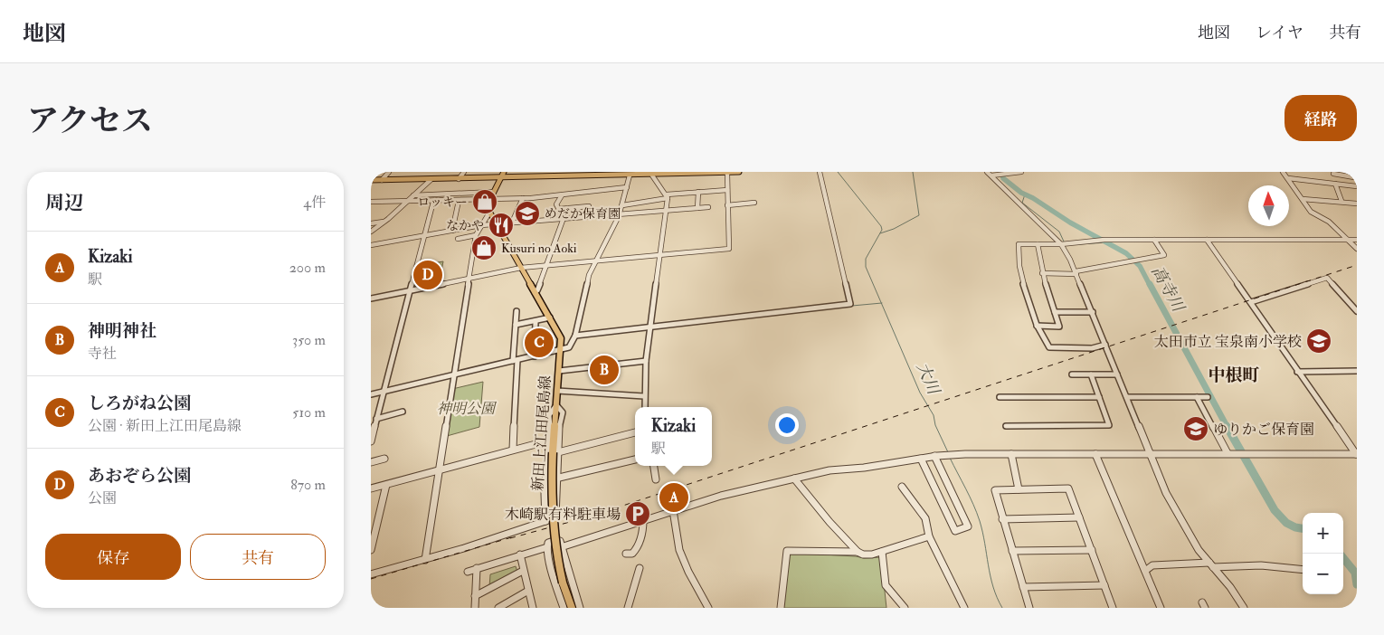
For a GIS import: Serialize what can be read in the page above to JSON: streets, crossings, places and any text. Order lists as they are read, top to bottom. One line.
{"streets":{"main road":["新田上江田尾島線"]},"districts":["中根町"],"water":["高寺川","大川"],"parks":["神明公園"],"places":{"shop":["ロッキー","Kusuri no Aoki"],"school or university":["めだか保育園","太田市立 宝泉南小学校","ゆりかご保育園"],"restaurant":["なかや"],"parking":["木崎駅有料駐車場"]},"north":"top","page":{"header":"地図","nav":["地図","レイヤ","共有"],"title":"アクセス","buttons":["経路",["保存","共有"]],"heading":["周辺","4件"],"list":[{"mark":"A","name":"Kizaki","note":"駅","value":"200 m"},{"mark":"B","name":"神明神社","note":"寺社","value":"350 m"},{"mark":"C","name":"しろがね公園","note":"公園 · 新田上江田尾島線","value":"510 m"},{"mark":"D","name":"あおぞら公園","note":"公園","value":"870 m"}],"pins":["D","C","B","A"],"popup":["Kizaki","駅"],"map_buttons":["+","−"]}}
